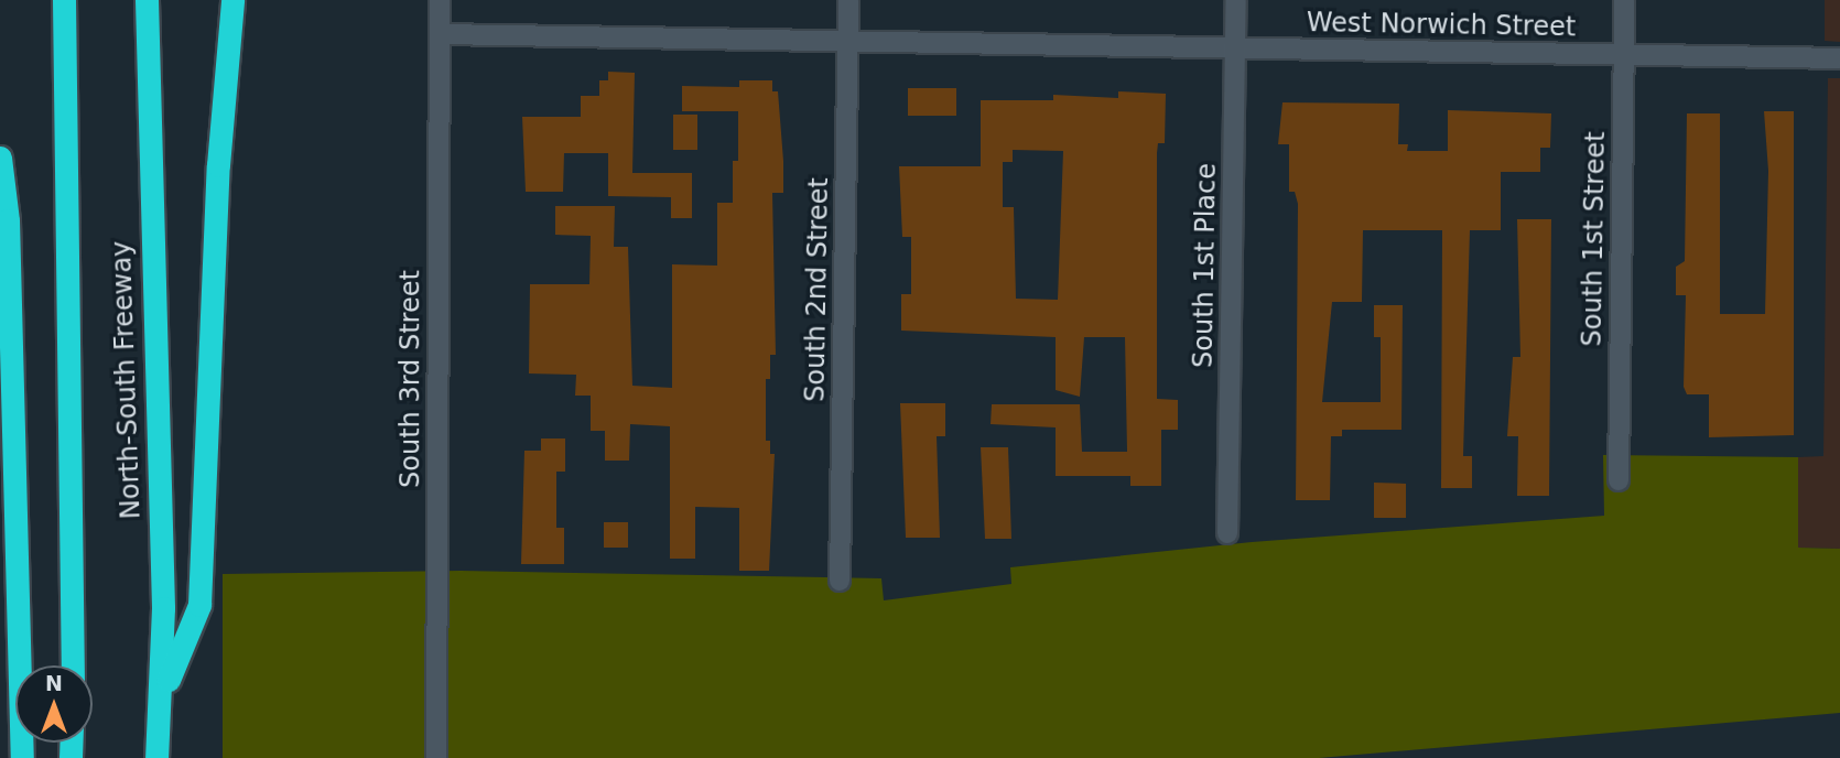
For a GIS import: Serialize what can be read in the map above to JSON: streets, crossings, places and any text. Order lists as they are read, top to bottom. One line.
{"streets":{"highway":["North-South Freeway"],"street":["West Norwich Street","South 1st Street","South 1st Place","South 2nd Street","South 3rd Street"]},"crossings":[["West Norwich Street","South 1st Street"],["West Norwich Street","South 1st Place"],["West Norwich Street","South 2nd Street"],["West Norwich Street","South 3rd Street"]],"north":"top"}
